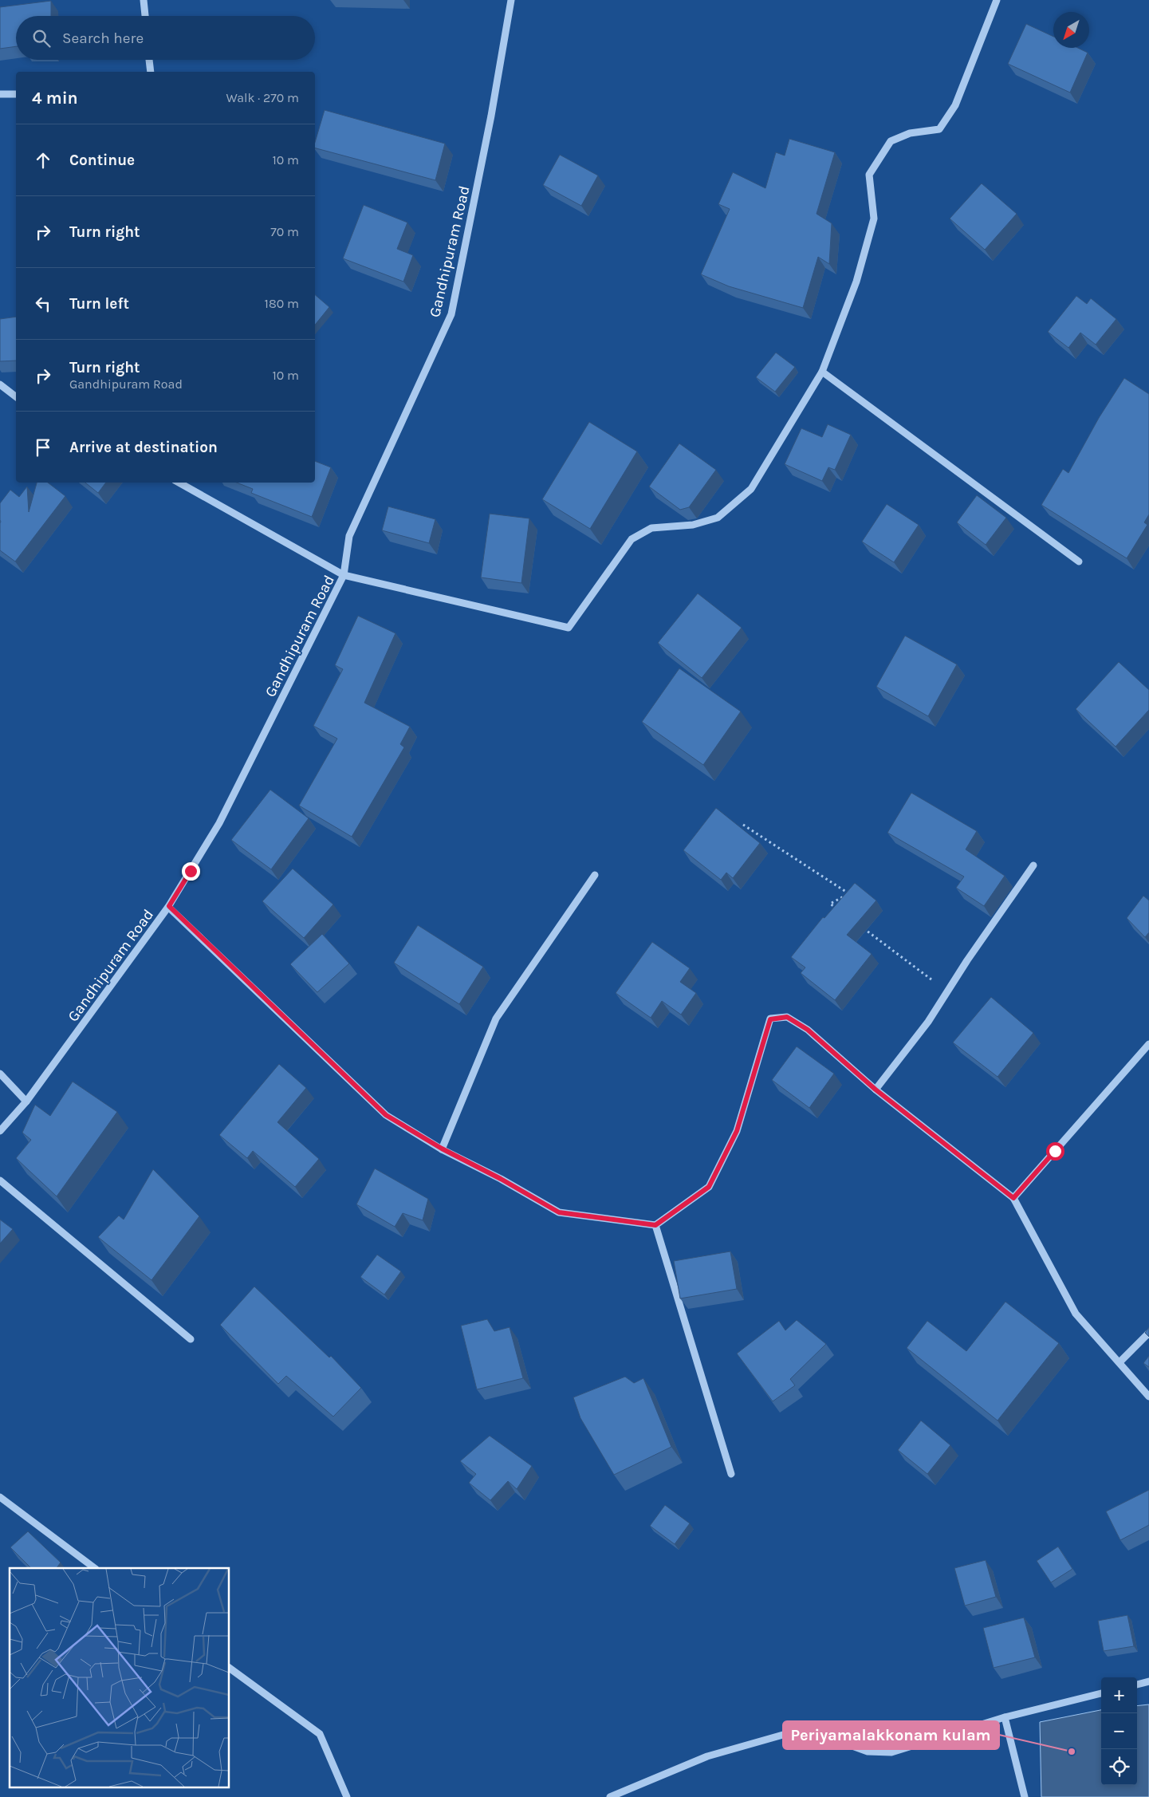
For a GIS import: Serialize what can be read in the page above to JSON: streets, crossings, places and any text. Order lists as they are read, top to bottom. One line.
{"streets":{"street":["Gandhipuram Road"]},"places":["Periyamalakkonam kulam"],"north":"bottom left","page":{"search":"Search here","heading":["4 min","Walk · 270 m"],"list":[["Continue","10 m"],["Turn right","70 m"],["Turn left","180 m"],["Turn right","Gandhipuram Road","10 m"],"Arrive at destination"],"map_buttons":["+","−"]}}
